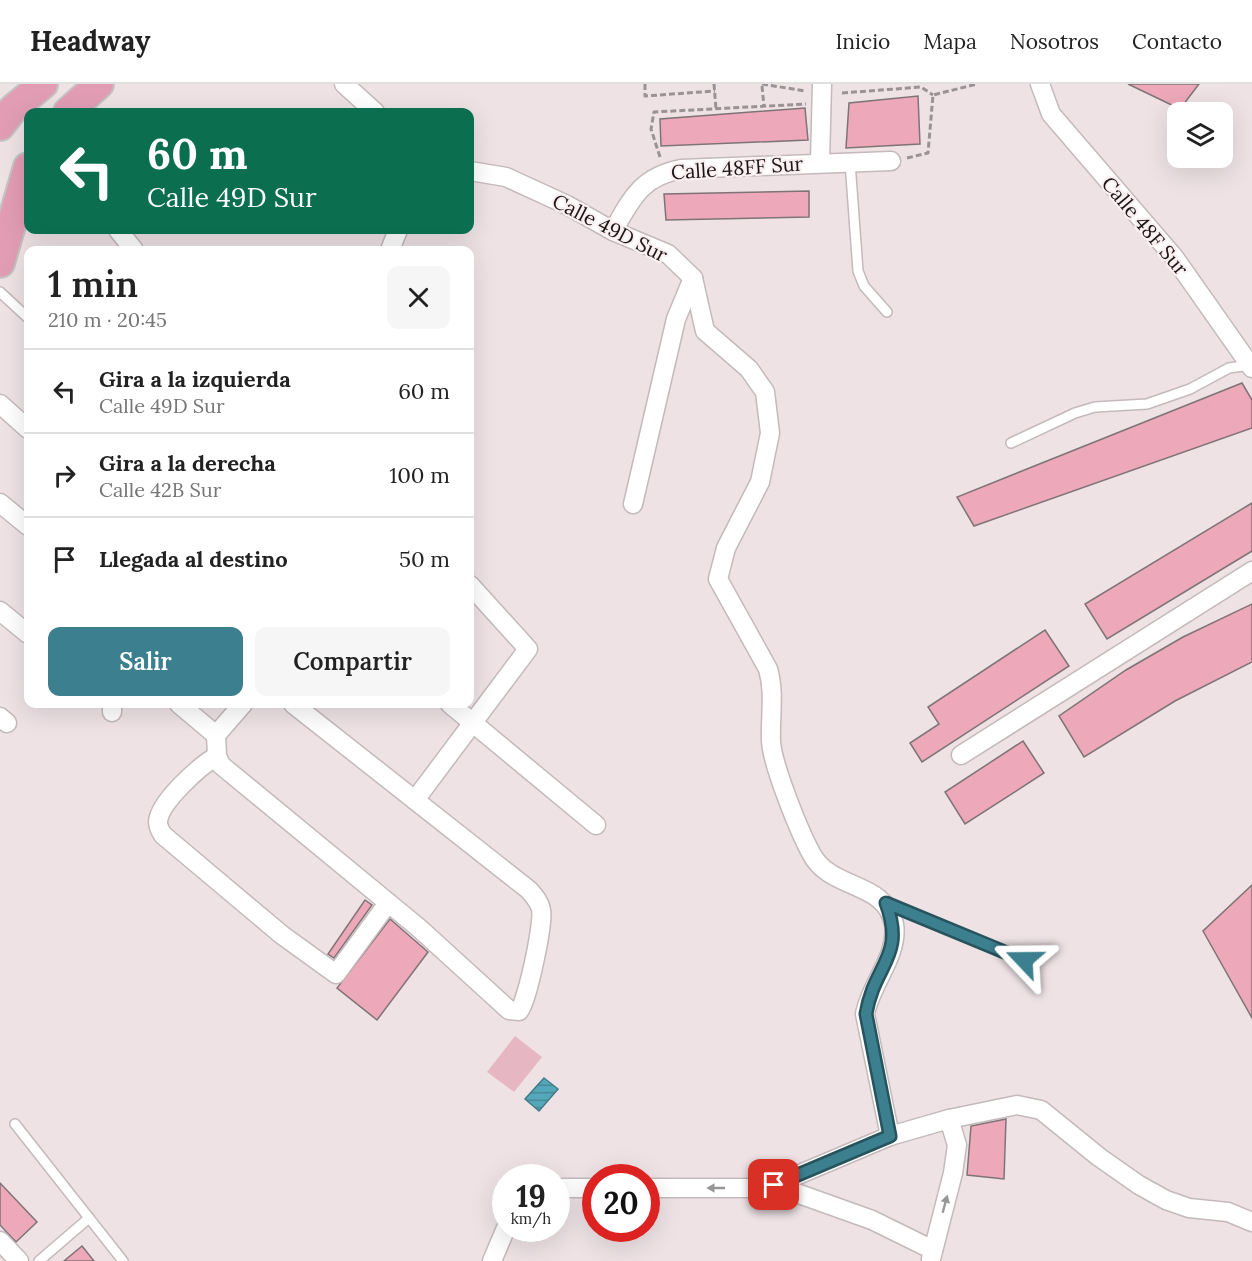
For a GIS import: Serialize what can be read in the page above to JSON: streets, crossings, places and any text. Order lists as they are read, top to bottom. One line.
{"streets":{"street":["Calle 48FF Sur","Calle 48F Sur","Calle 49D Sur"]},"crossings":[["Calle 48FF Sur","Calle 49D Sur"]],"page":{"header":"Headway","nav":["Inicio","Mapa","Nosotros","Contacto"],"turn":["60 m","Calle 49D Sur"],"heading":["1 min","210 m · 20:45"],"list":[{"name":"Gira a la izquierda","note":"Calle 49D Sur","value":"60 m"},{"name":"Gira a la derecha","note":"Calle 42B Sur","value":"100 m"},{"name":"Llegada al destino","value":"50 m"}],"buttons":["Salir","Compartir"],"speed":"19 km/h","limit":"20"}}
